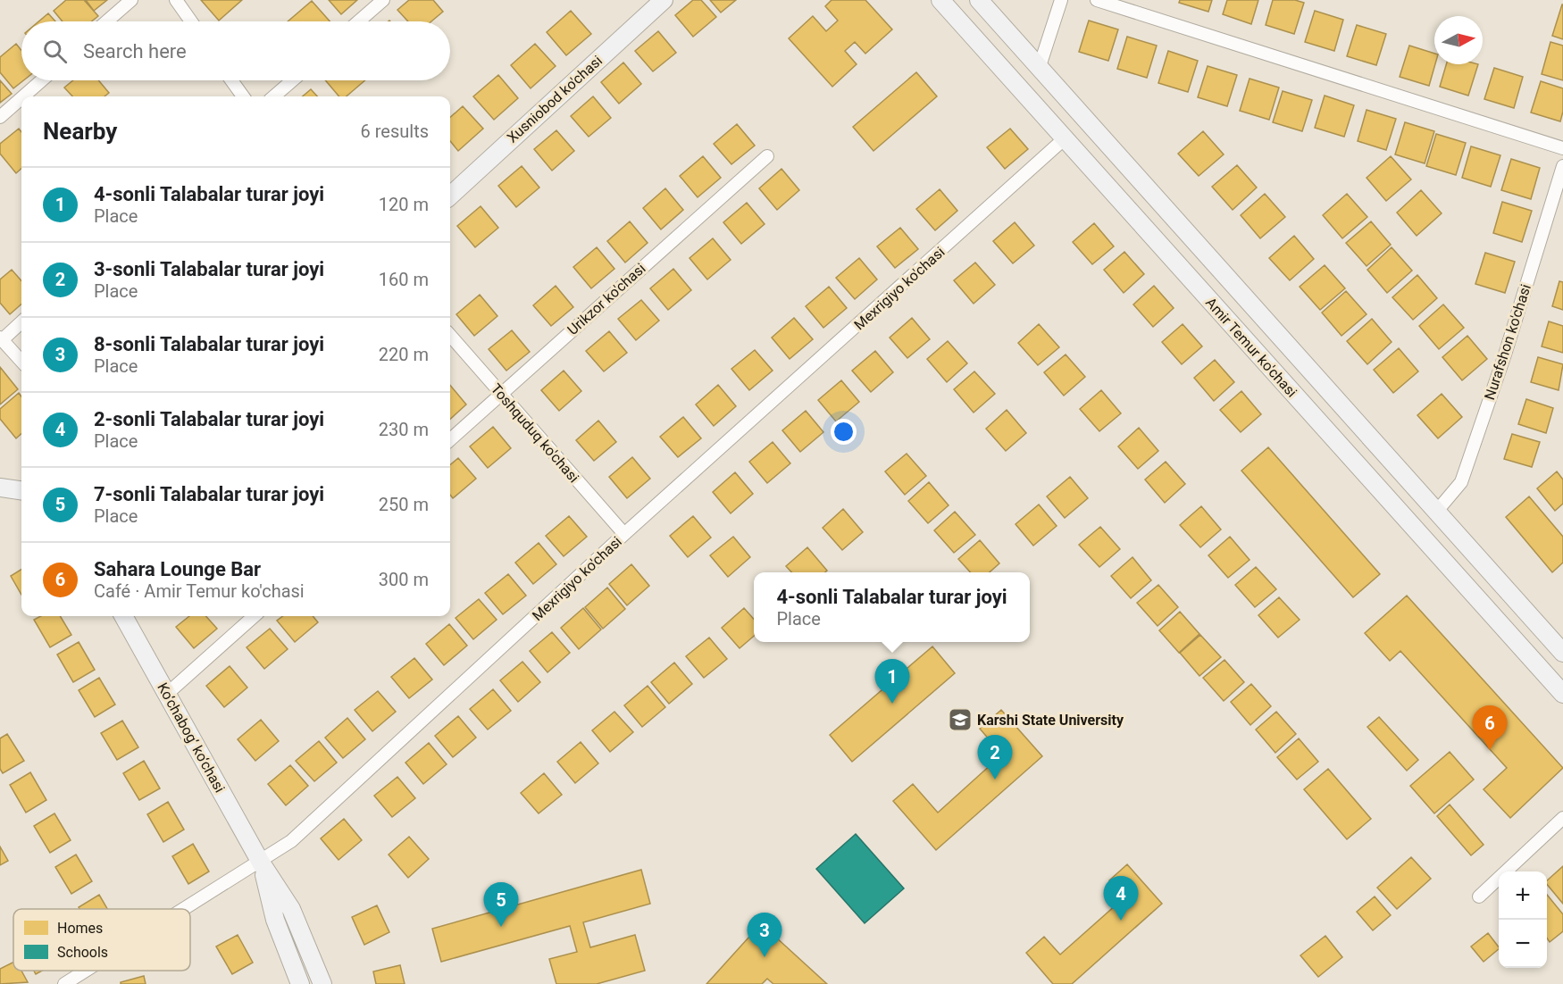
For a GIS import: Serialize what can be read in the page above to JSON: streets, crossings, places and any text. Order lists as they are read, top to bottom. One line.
{"streets":{"main road":["Xusniobod ko'chasi","Amir Temur ko'chasi","Ko‘chabog‘ ko‘chasi"],"street":["Mexrigiyo ko'chasi","Urikzor ko'chasi","Nurafshon ko'chasi","Toshquduq ko'chasi"]},"crossings":[["Mexrigiyo ko'chasi","Amir Temur ko'chasi"],["Mexrigiyo ko'chasi","Toshquduq ko'chasi"],["Mexrigiyo ko'chasi","Ko‘chabog‘ ko‘chasi"],["Urikzor ko'chasi","Toshquduq ko'chasi"],["Nurafshon ko'chasi","Amir Temur ko'chasi"]],"places":{"school or university":["Karshi State University"]},"legend":["Homes","Schools"],"north":"right","page":{"search":"Search here","heading":["Nearby","6 results"],"list":[{"mark":"1","name":"4-sonli Talabalar turar joyi","note":"Place","value":"120 m"},{"mark":"2","name":"3-sonli Talabalar turar joyi","note":"Place","value":"160 m"},{"mark":"3","name":"8-sonli Talabalar turar joyi","note":"Place","value":"220 m"},{"mark":"4","name":"2-sonli Talabalar turar joyi","note":"Place","value":"230 m"},{"mark":"5","name":"7-sonli Talabalar turar joyi","note":"Place","value":"250 m"},{"mark":"6","name":"Sahara Lounge Bar","note":"Café · Amir Temur ko'chasi","value":"300 m"}],"popup":["4-sonli Talabalar turar joyi","Place"],"pins":["1","6","2","4","5","3"],"map_buttons":["+","−"]}}
